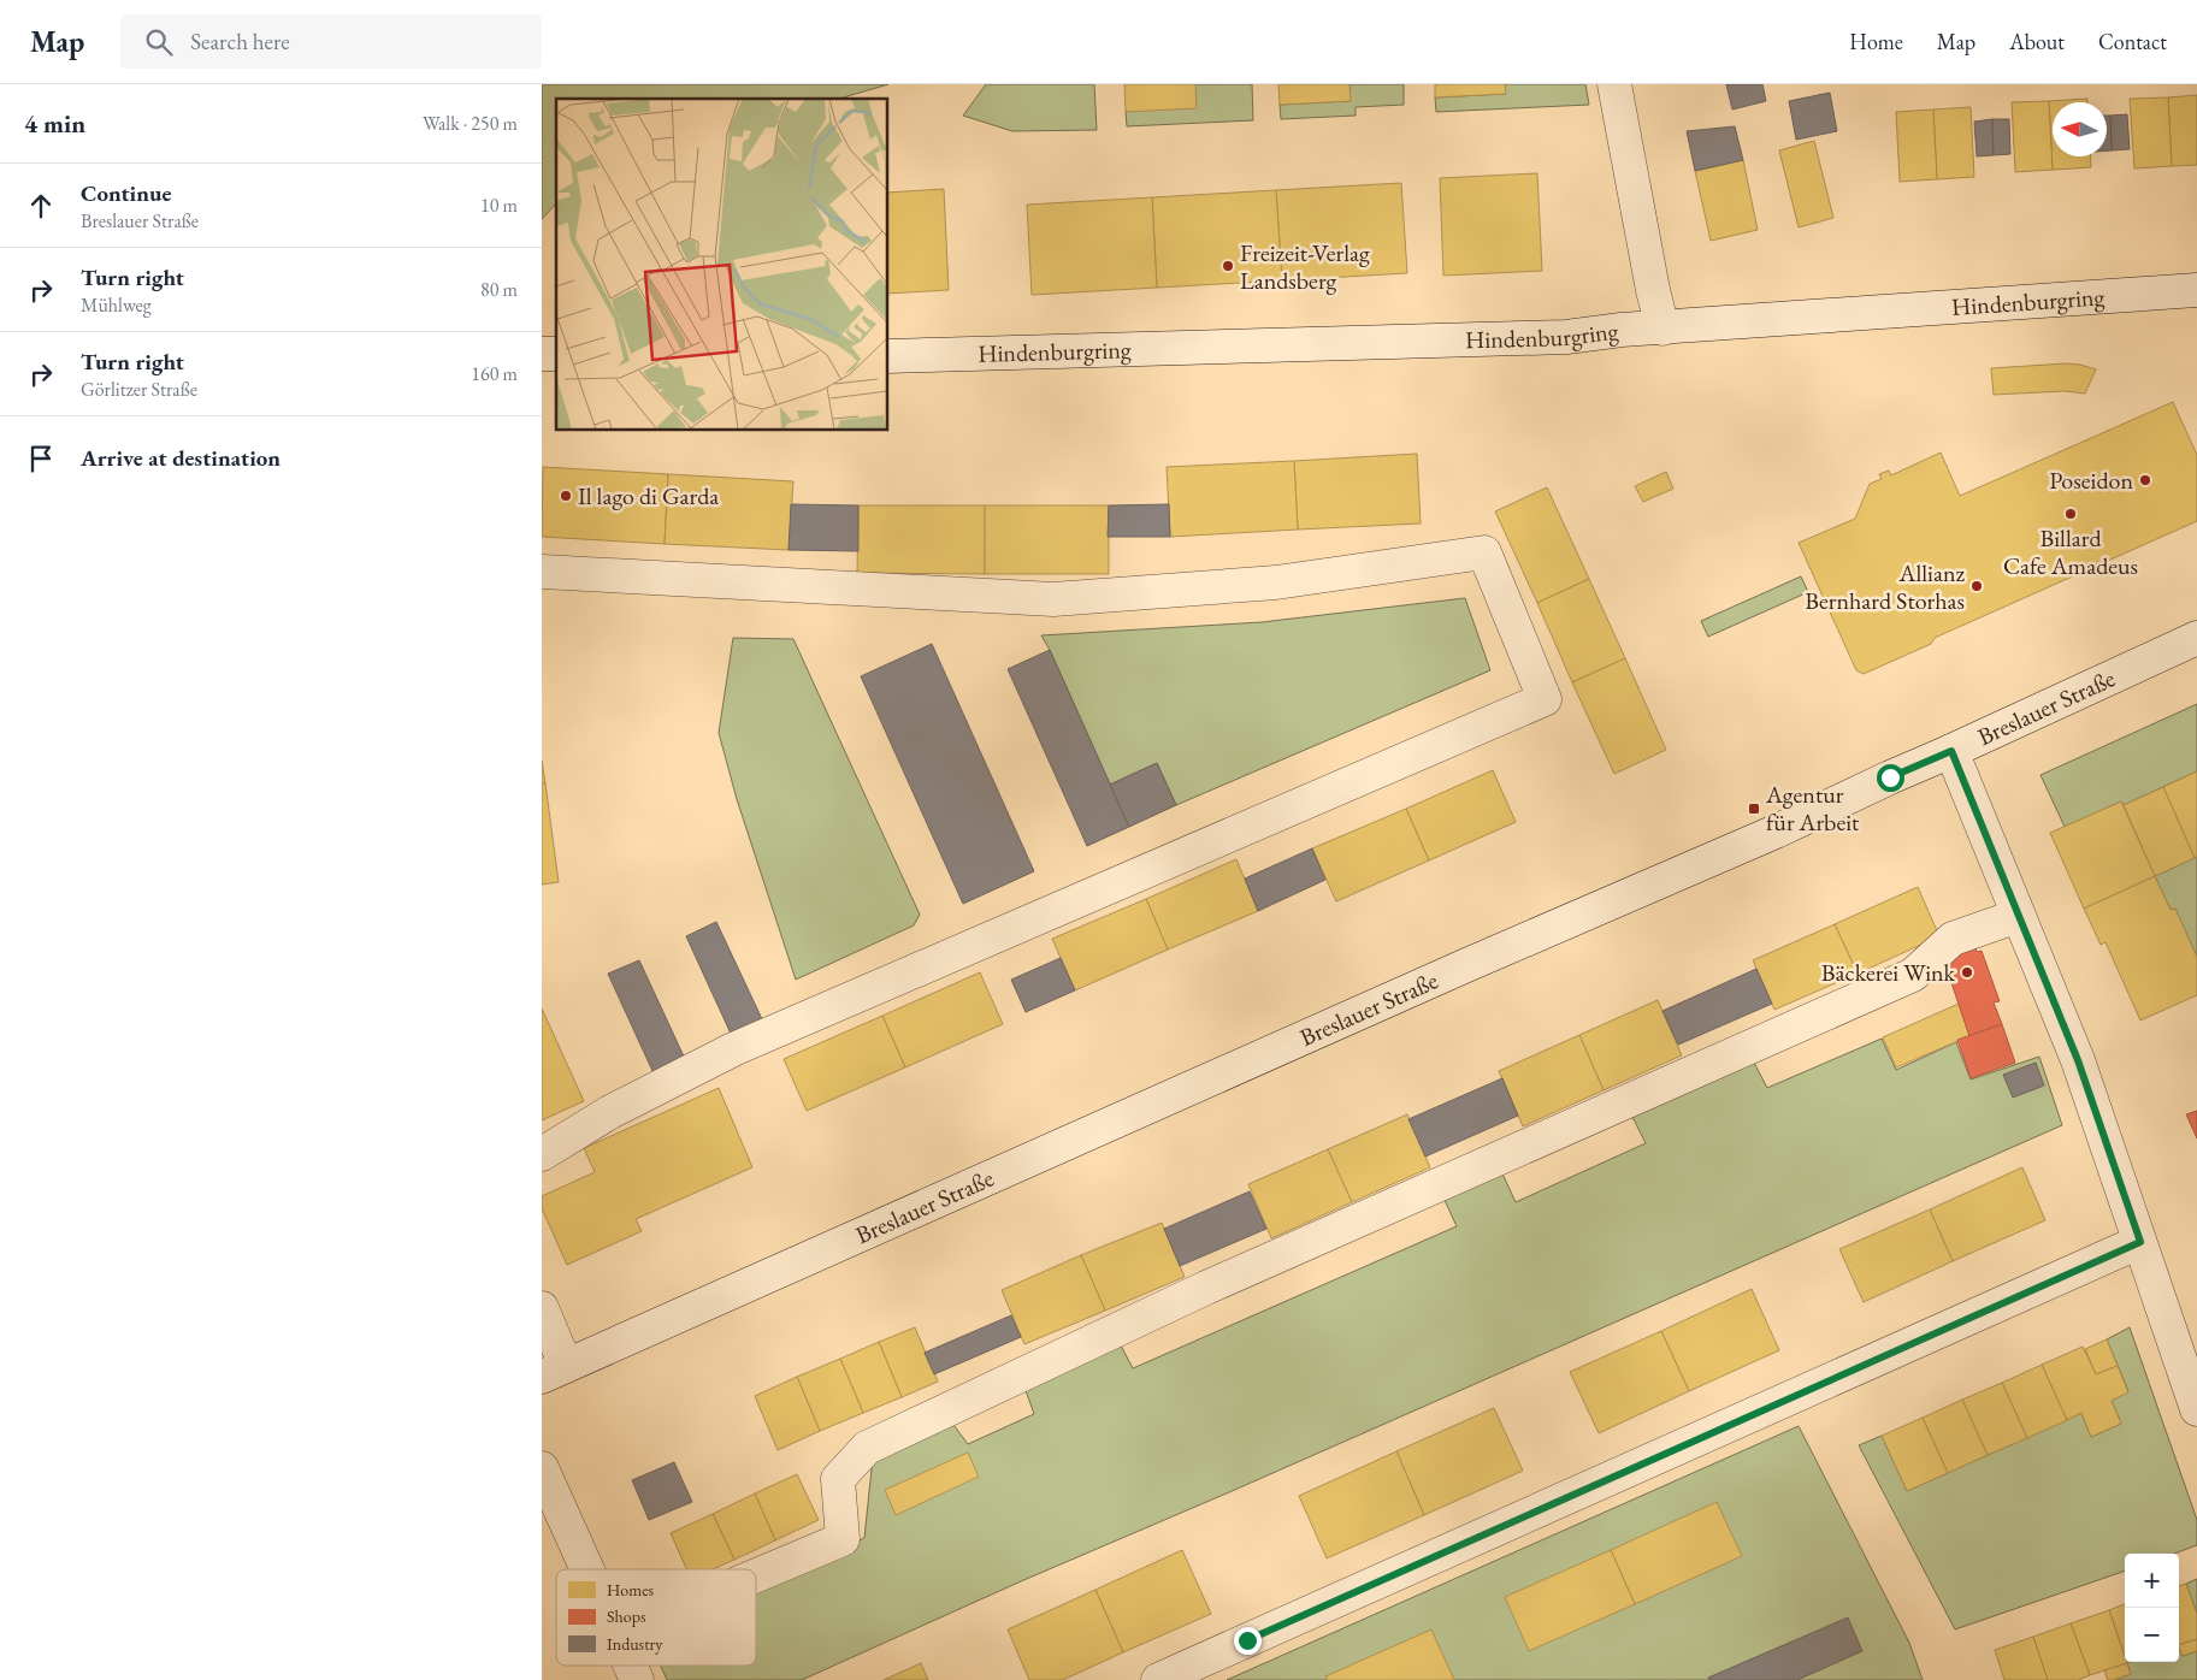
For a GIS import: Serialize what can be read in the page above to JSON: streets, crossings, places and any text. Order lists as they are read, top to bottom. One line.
{"streets":{"street":["Hindenburgring","Breslauer Straße"]},"places":{"other":["Freizeit-Verlag Landsberg","Poseidon","Il lago di Garda","Billard Cafe Amadeus","Allianz Bernhard Storhas","Bäckerei Wink"],"transit":["Agentur für Arbeit"]},"legend":["Homes","Shops","Industry"],"north":"left","page":{"header":"Map","search":"Search here","nav":["Home","Map","About","Contact"],"heading":["4 min","Walk · 250 m"],"list":[["Continue","Breslauer Straße","10 m"],["Turn right","Mühlweg","80 m"],["Turn right","Görlitzer Straße","160 m"],"Arrive at destination"],"map_buttons":["+","−"]}}
